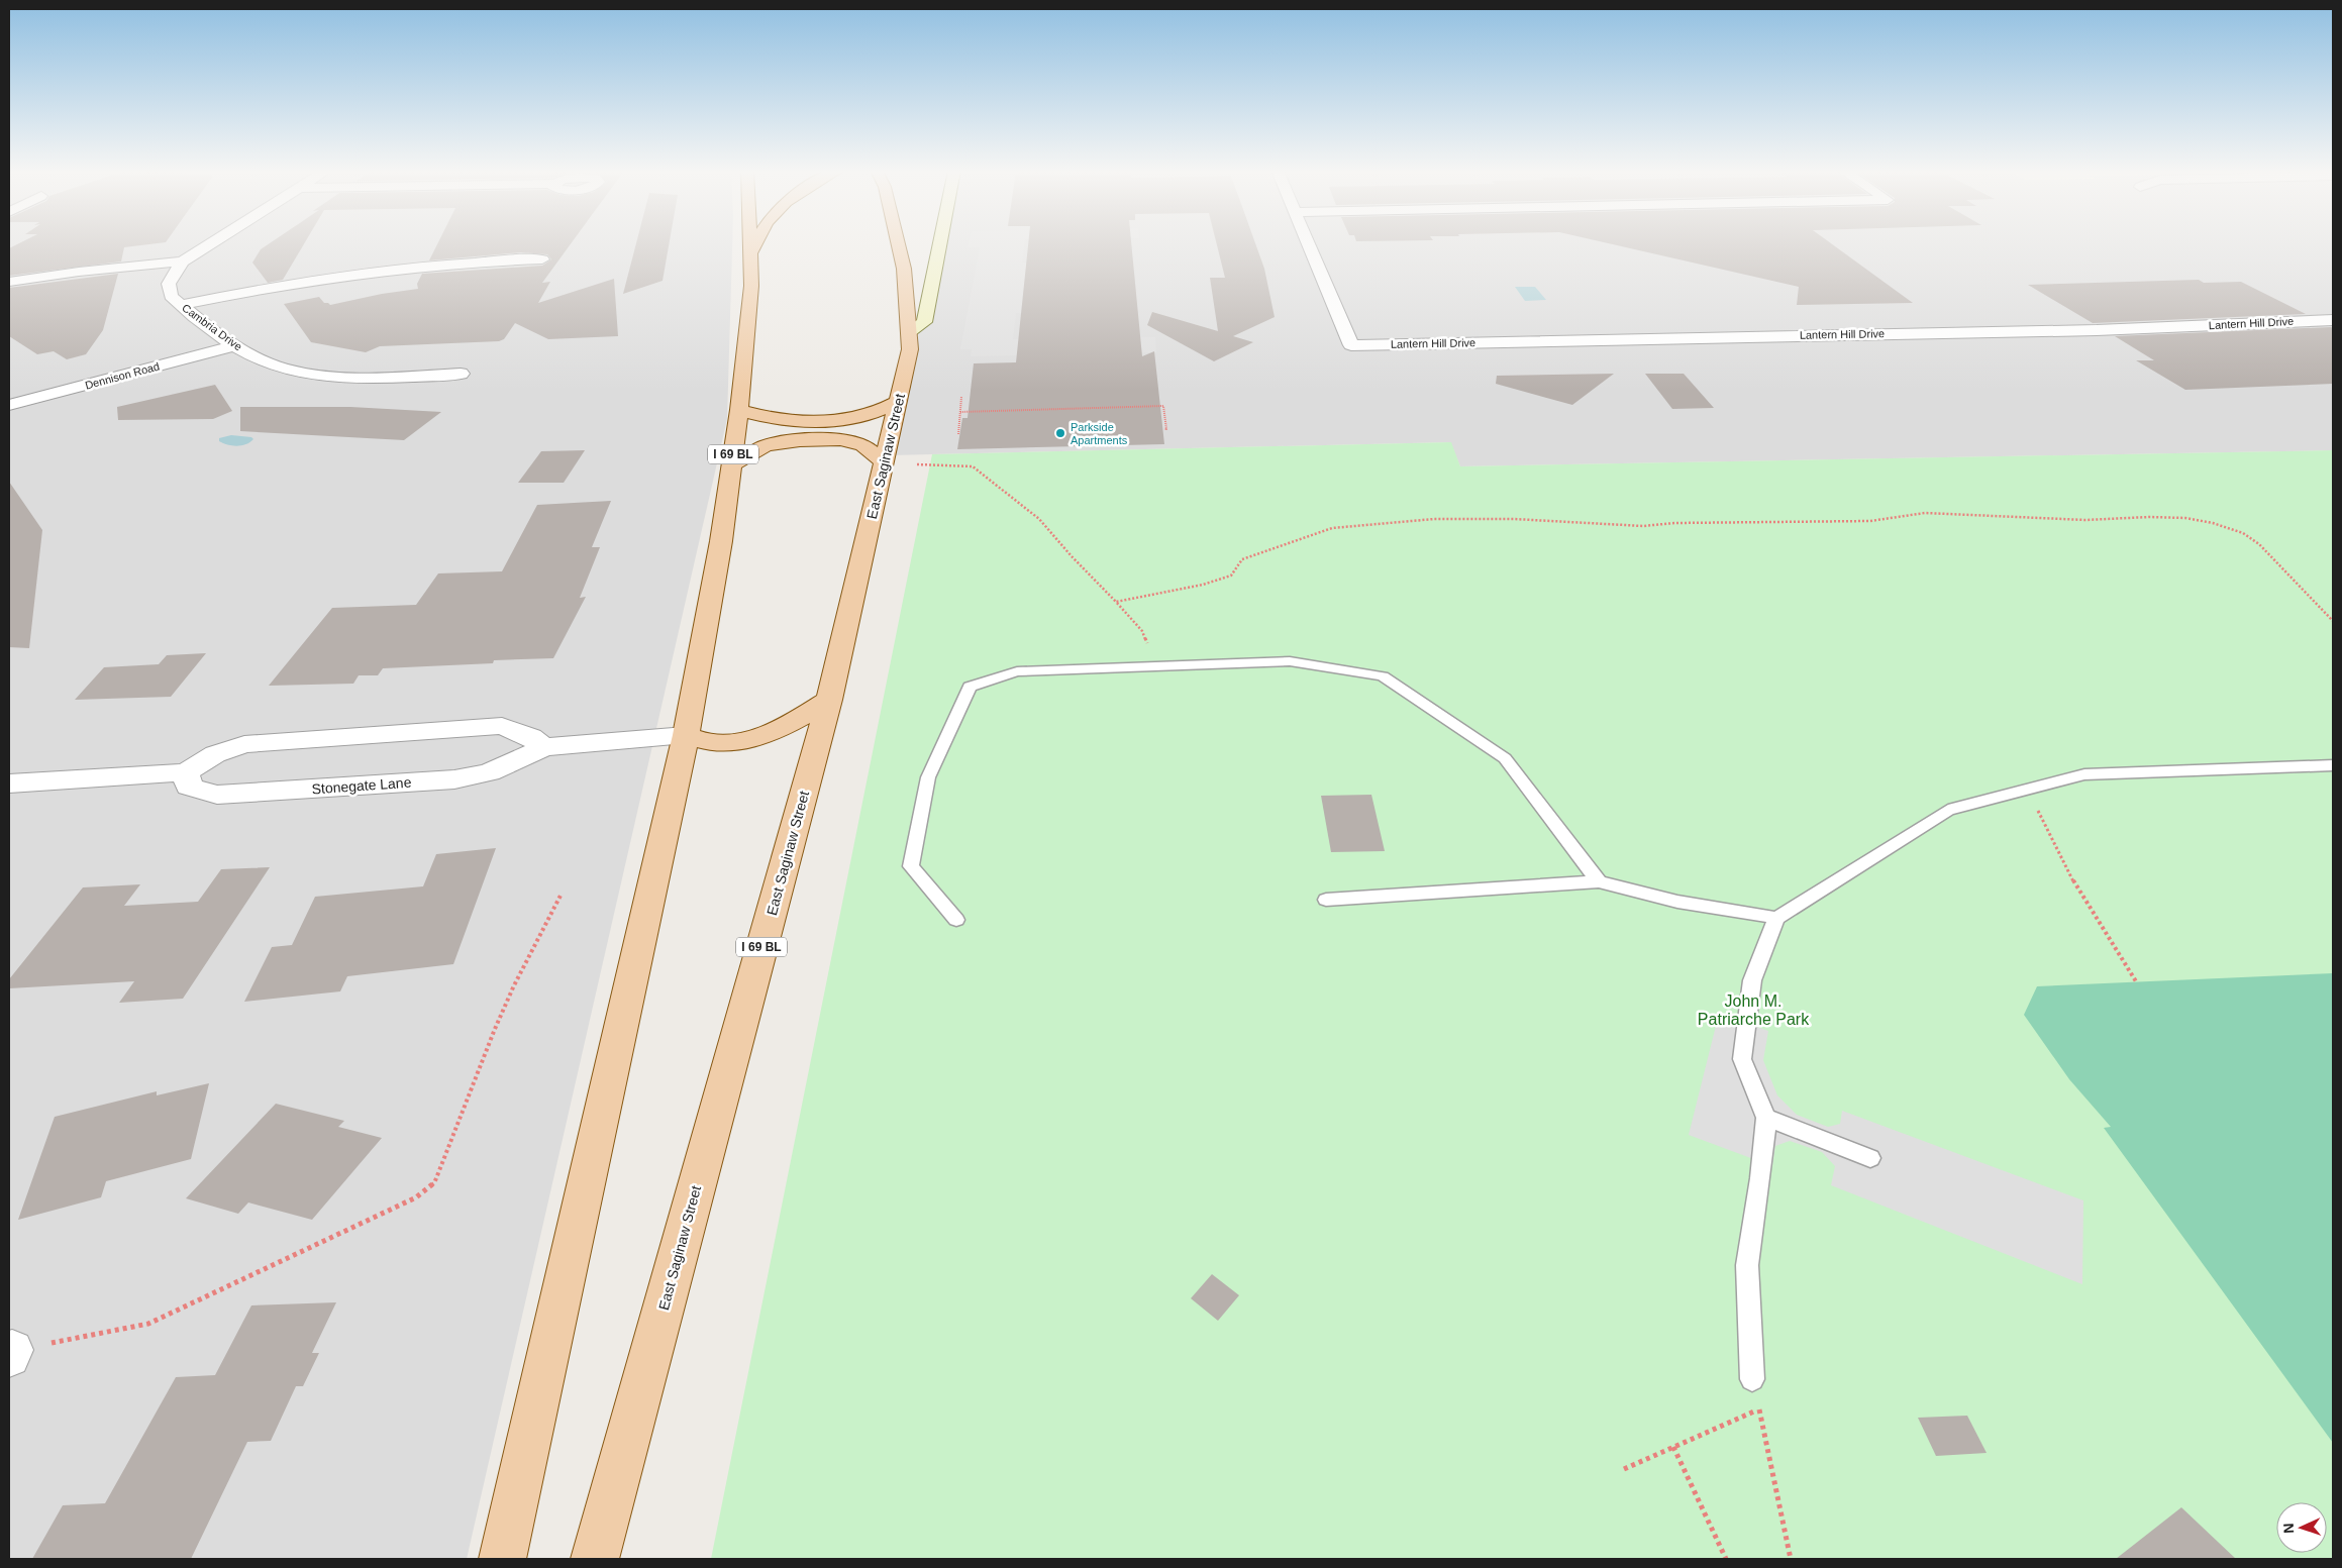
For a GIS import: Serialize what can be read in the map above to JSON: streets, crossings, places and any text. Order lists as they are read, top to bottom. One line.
{"streets":{"main road":["I 69 BL","East Saginaw Street"],"street":["Lantern Hill Drive","Cambria Drive","Dennison Road","Stonegate Lane"]},"crossings":[["Cambria Drive","Dennison Road"],["I 69 BL","Stonegate Lane"]],"parks":["John M. Patriarche Park"],"places":["Parkside Apartments"],"north":"left"}
